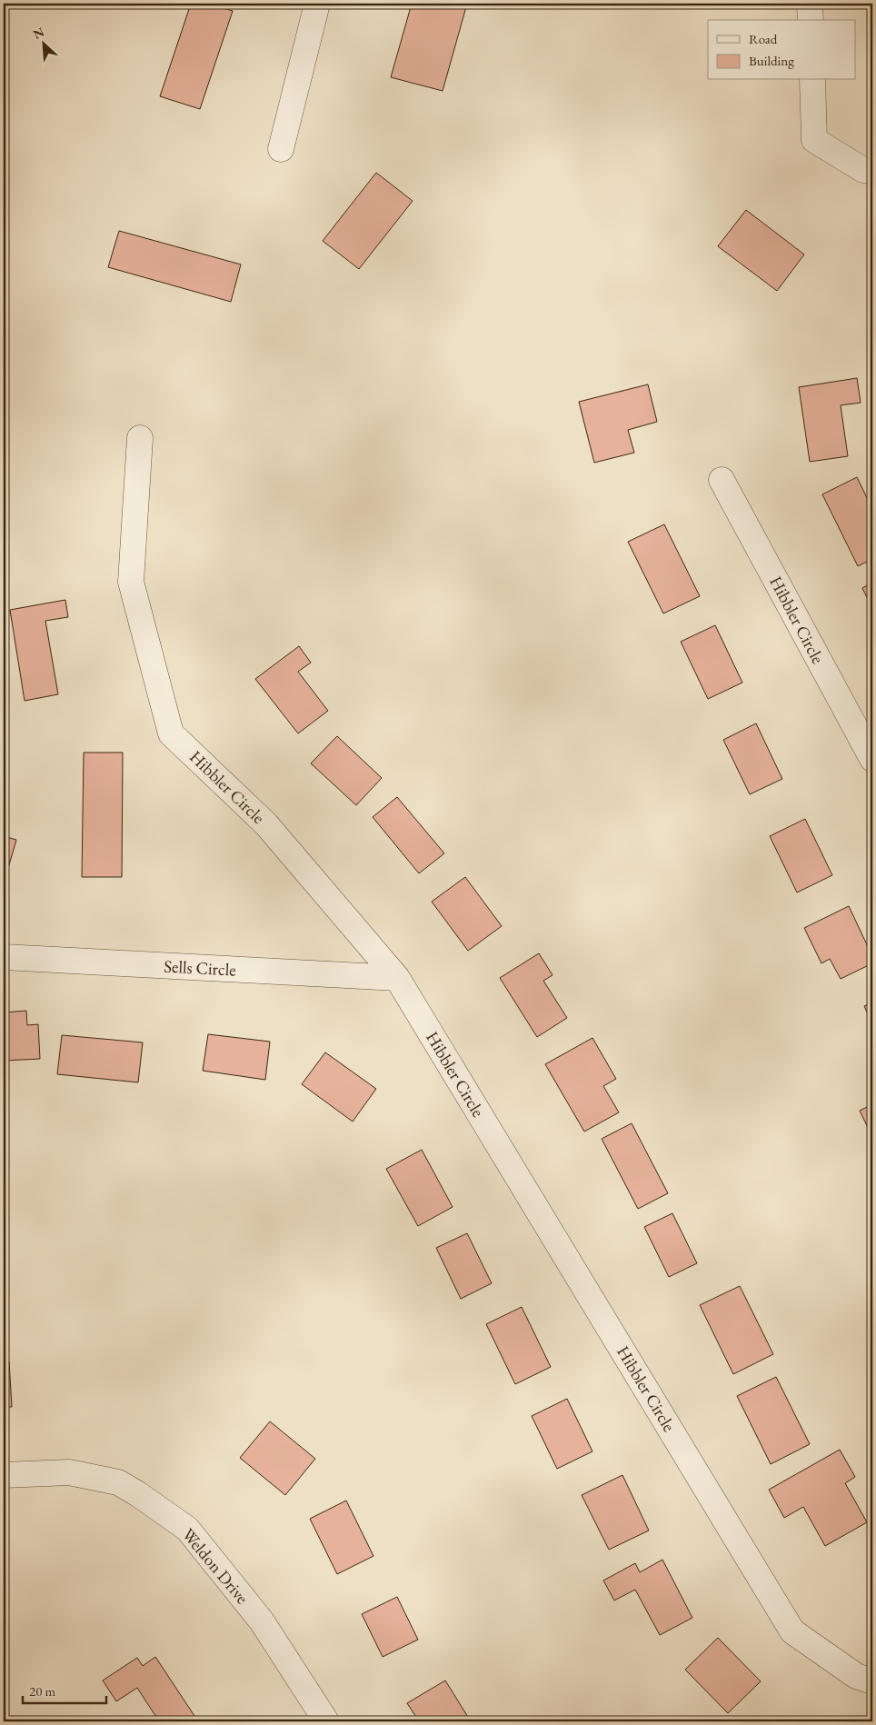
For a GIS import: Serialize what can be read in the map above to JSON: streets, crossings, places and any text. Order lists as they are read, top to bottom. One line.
{"streets":{"street":["Hibbler Circle","Sells Circle","Weldon Drive"]},"crossings":[["Hibbler Circle","Sells Circle"]],"legend":["Road","Building"],"scale_bar":"20 m","north":"top left"}
